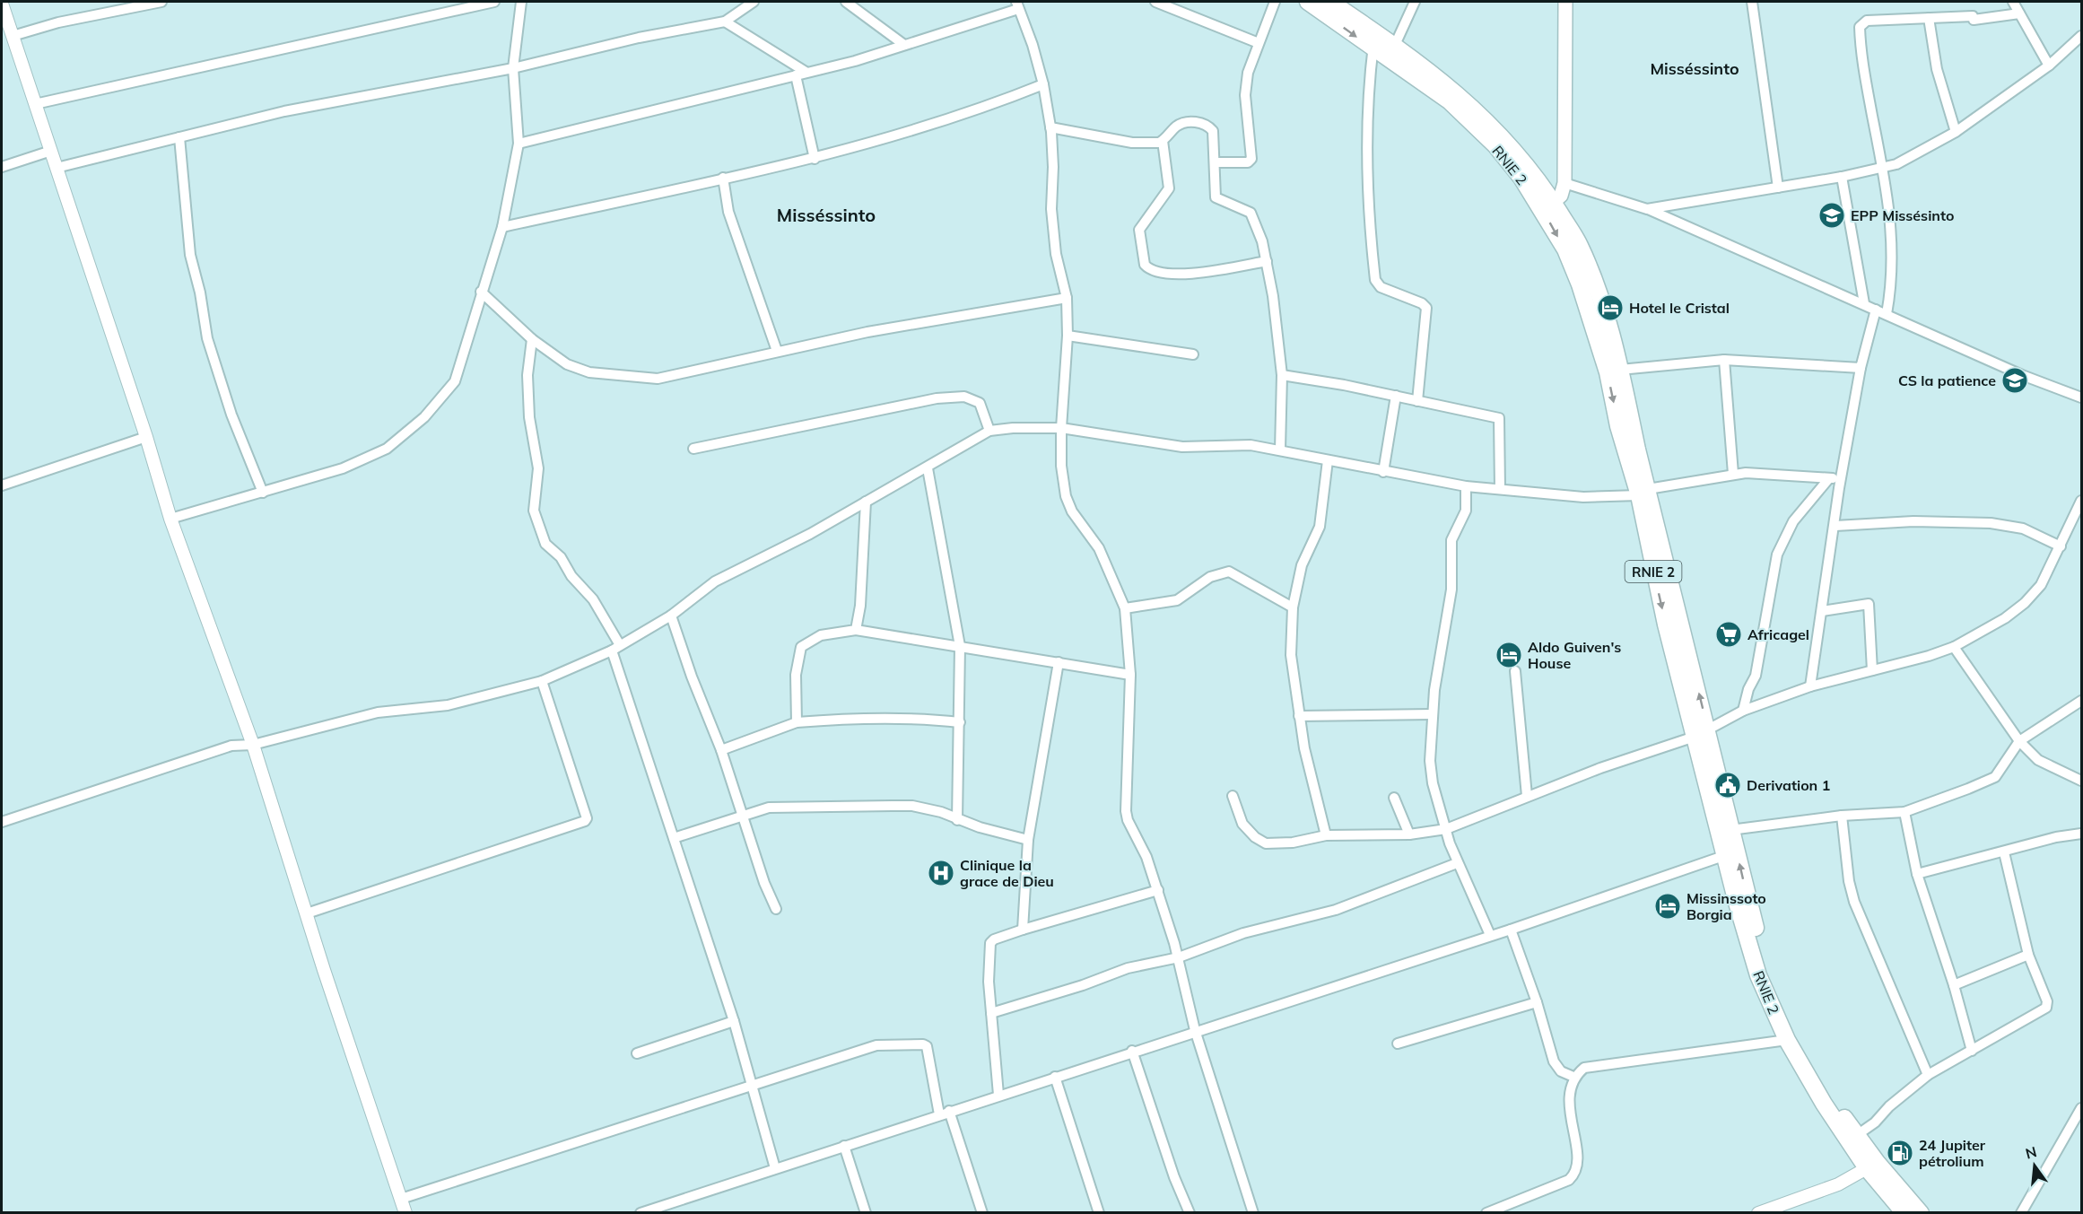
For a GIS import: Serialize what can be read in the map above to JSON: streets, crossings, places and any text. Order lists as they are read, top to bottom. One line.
{"streets":{"highway":["RNIE 2"]},"districts":["Misséssinto","Misséssinto"],"places":{"school or university":["EPP Missésinto","CS la patience"],"hotel":["Hotel le Cristal","Aldo Guiven's House","Missinssoto Borgia"],"supermarket":["Africagel"],"public building":["Derivation 1"],"hospital":["Clinique la grace de Dieu"],"fuel station":["24 Jupiter pétrolium"]},"north":"top"}
